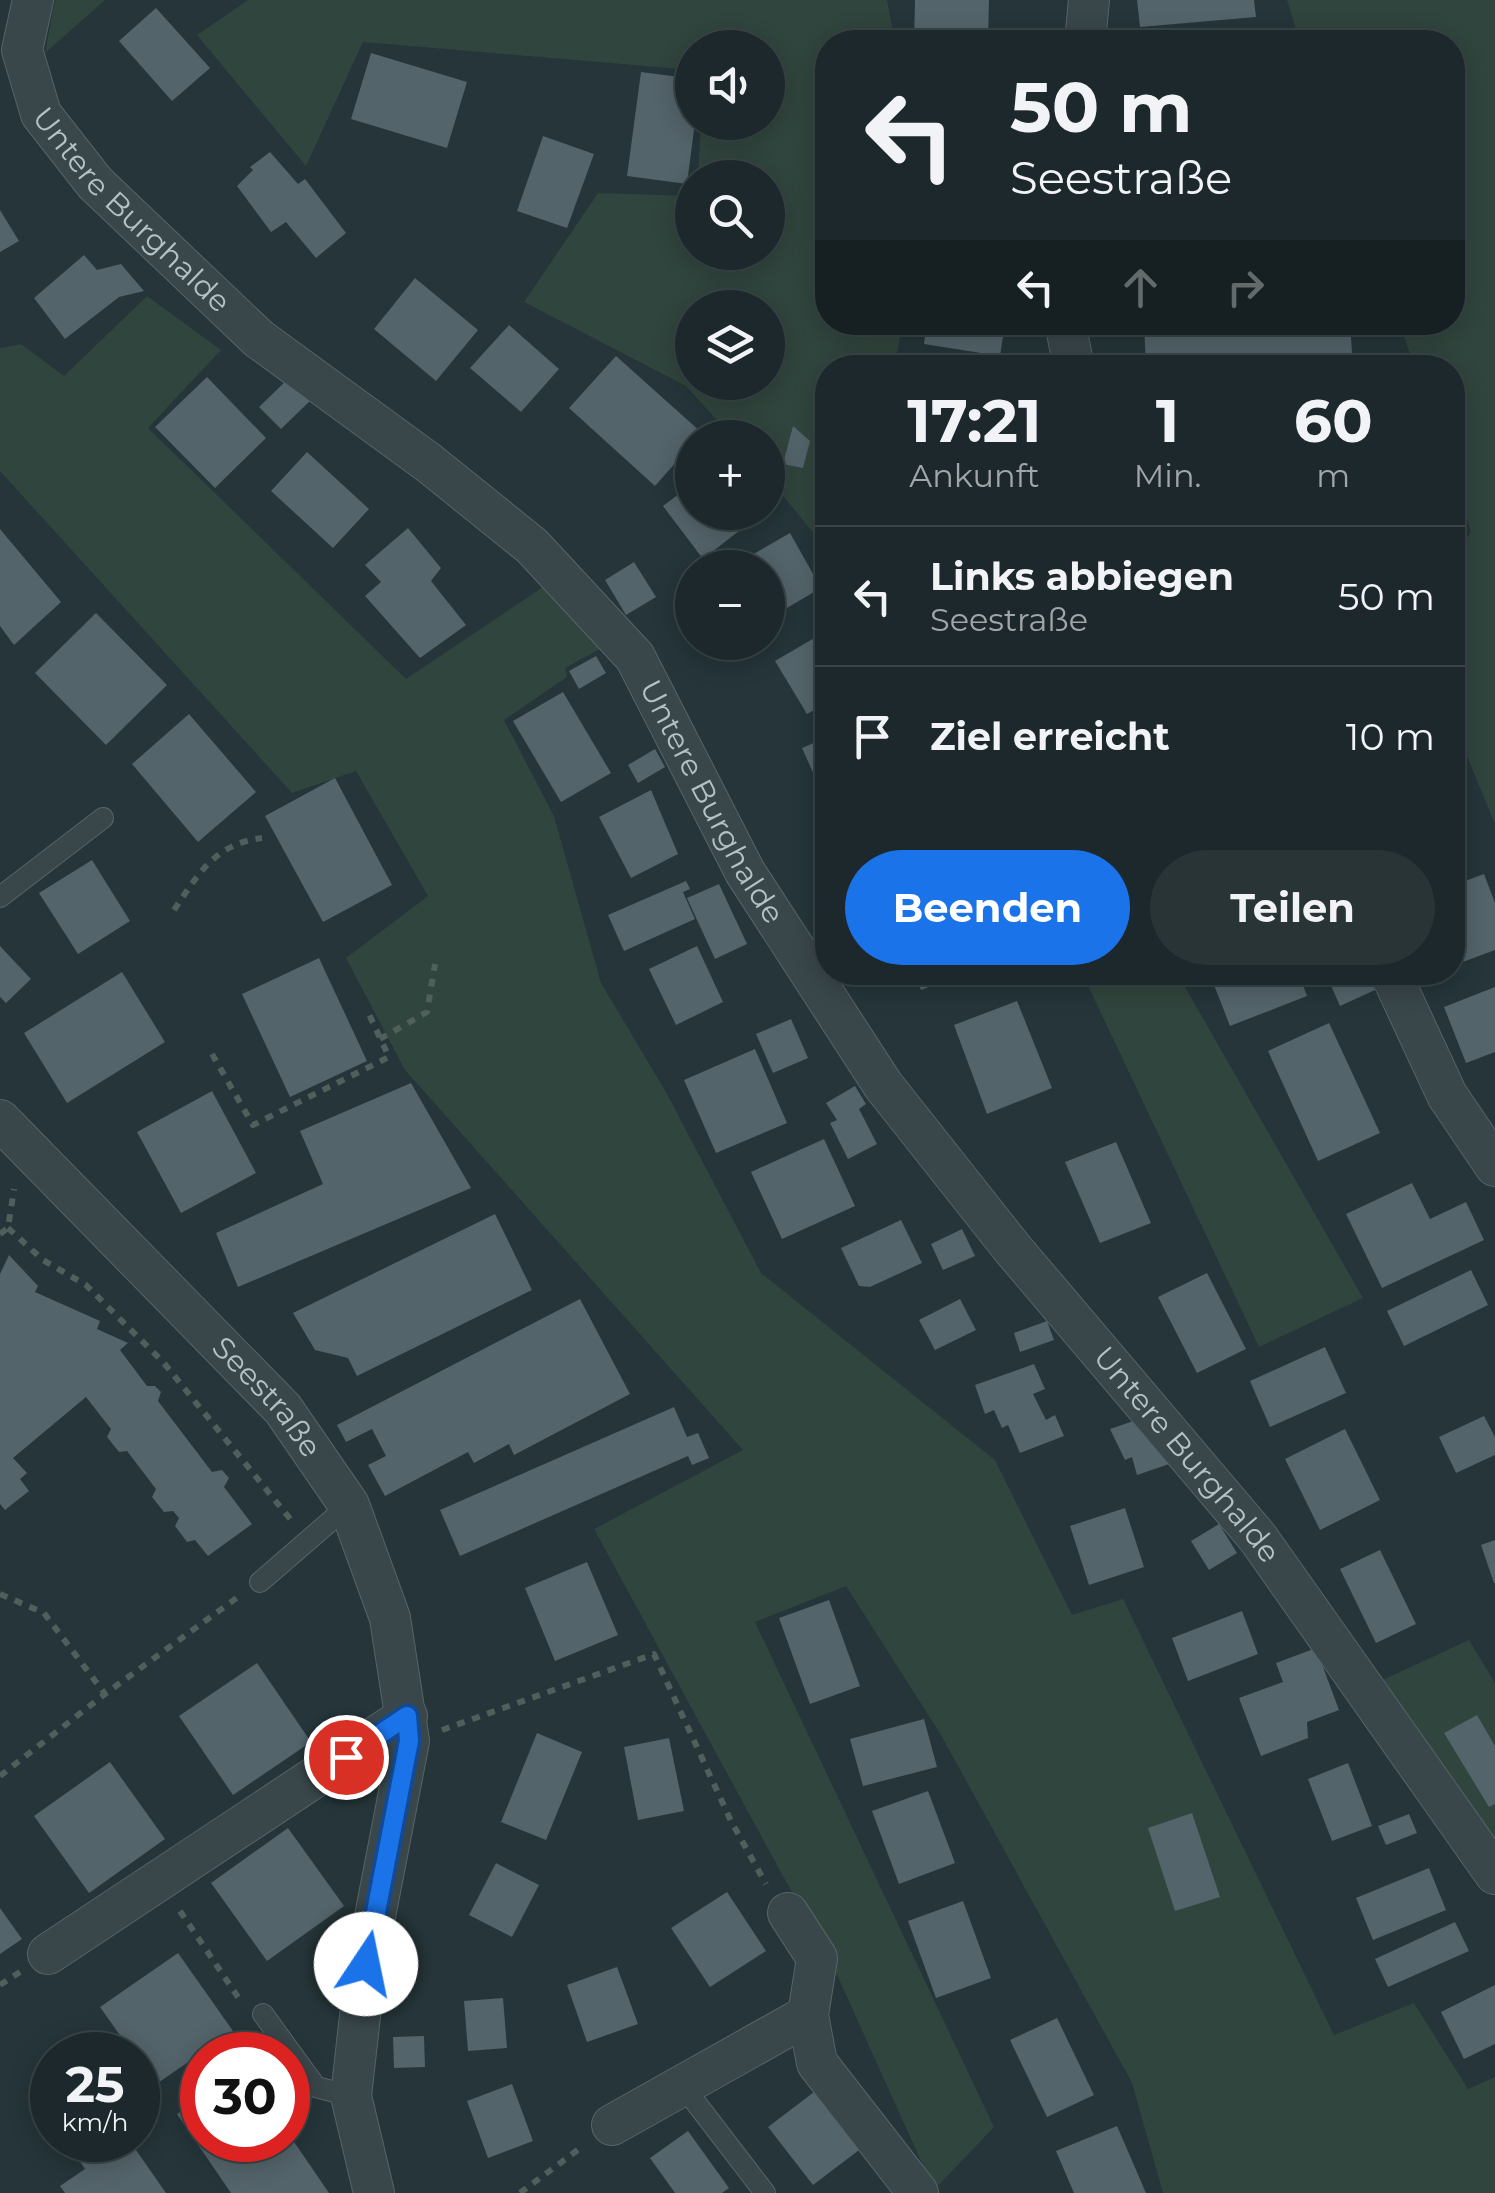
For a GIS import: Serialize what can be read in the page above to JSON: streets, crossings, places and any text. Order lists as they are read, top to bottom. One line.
{"streets":{"street":["Untere Burghalde","Seestraße"]},"page":{"map_buttons":["+","−"],"turn":["50 m","Seestraße"],"eta":["17:21","Ankunft","1","Min.","60","m"],"list":[{"name":"Links abbiegen","note":"Seestraße","value":"50 m"},{"name":"Ziel erreicht","value":"10 m"}],"buttons":["Beenden","Teilen"],"speed":"25 km/h","limit":"30"}}
